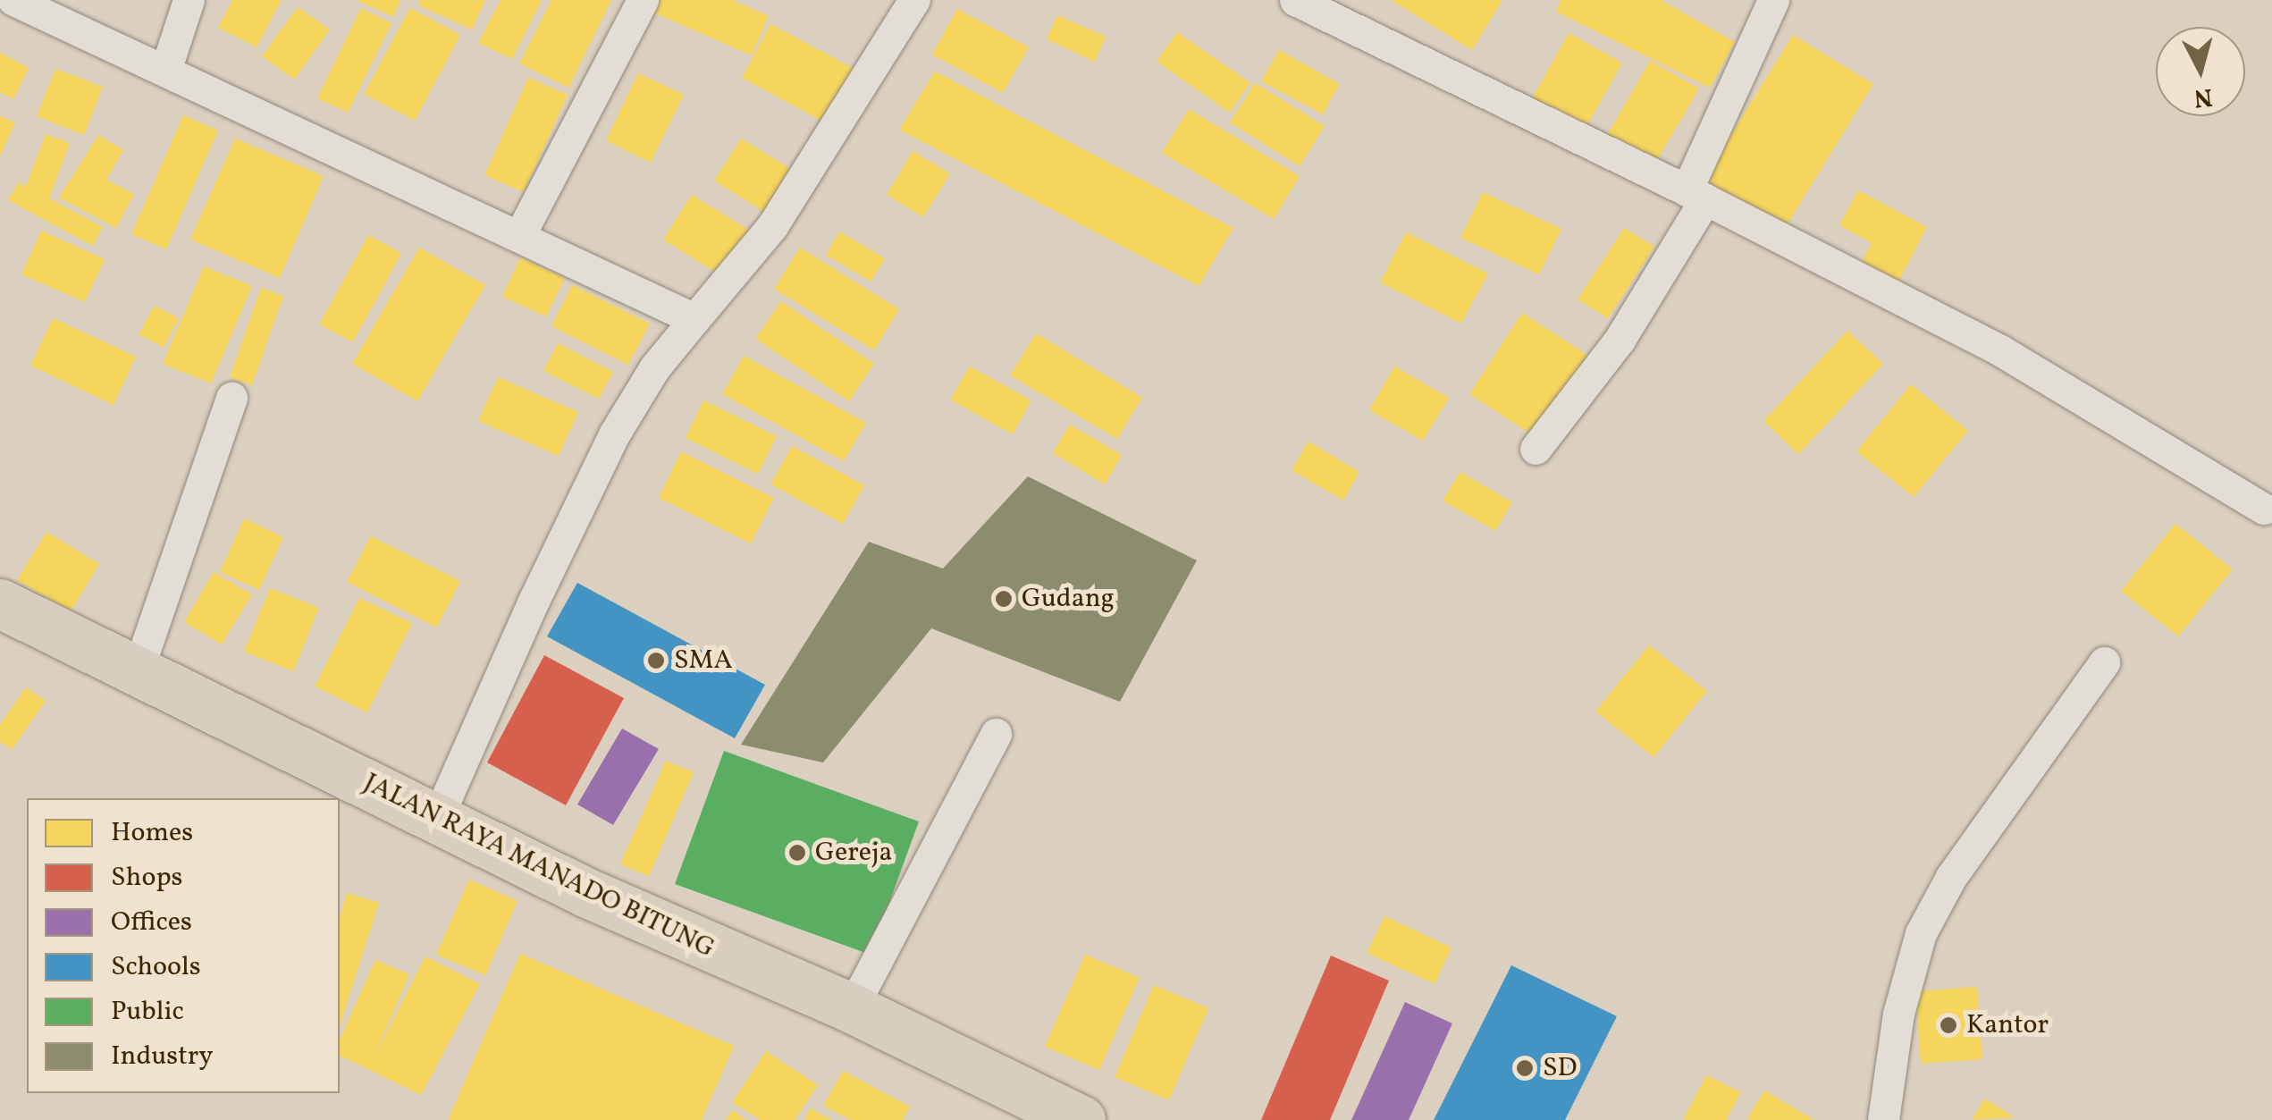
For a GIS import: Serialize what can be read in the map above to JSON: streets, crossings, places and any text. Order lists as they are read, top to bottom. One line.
{"streets":{"highway":["JALAN RAYA MANADO BITUNG"]},"places":["Gudang","SMA","Gereja","Kantor","SD"],"legend":["Homes","Shops","Offices","Schools","Public","Industry"],"north":"bottom"}
